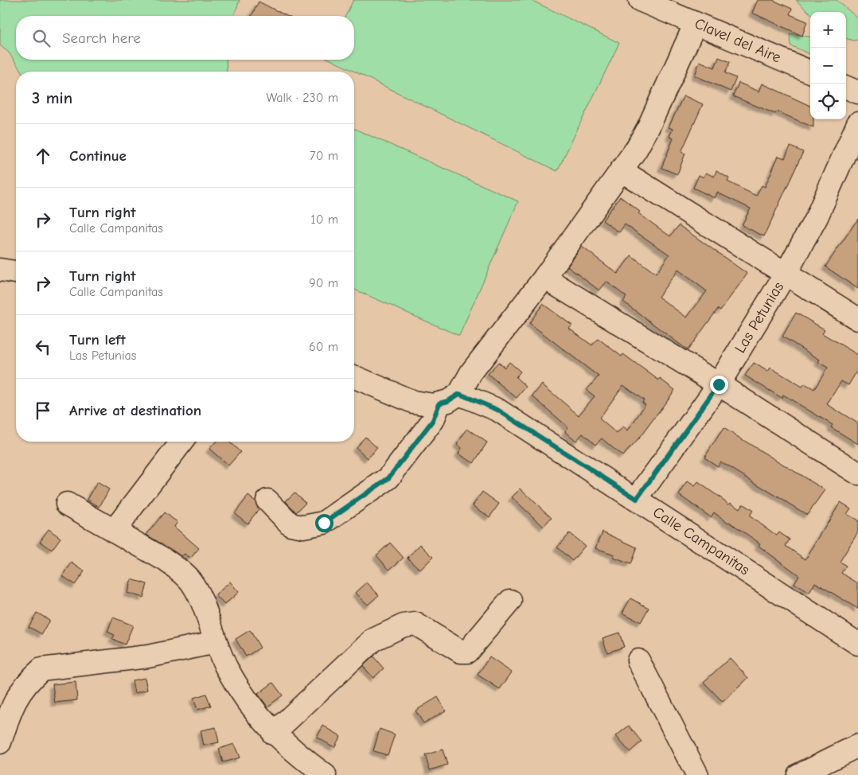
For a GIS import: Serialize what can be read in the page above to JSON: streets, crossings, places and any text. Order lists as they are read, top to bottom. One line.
{"streets":{"street":["Clavel del Aire","Las Petunias","Calle Campanitas"]},"crossings":[["Las Petunias","Calle Campanitas"]],"page":{"map_buttons":["+","−"],"search":"Search here","heading":["3 min","Walk · 230 m"],"list":[["Continue","70 m"],["Turn right","Calle Campanitas","10 m"],["Turn right","Calle Campanitas","90 m"],["Turn left","Las Petunias","60 m"],"Arrive at destination"]}}
